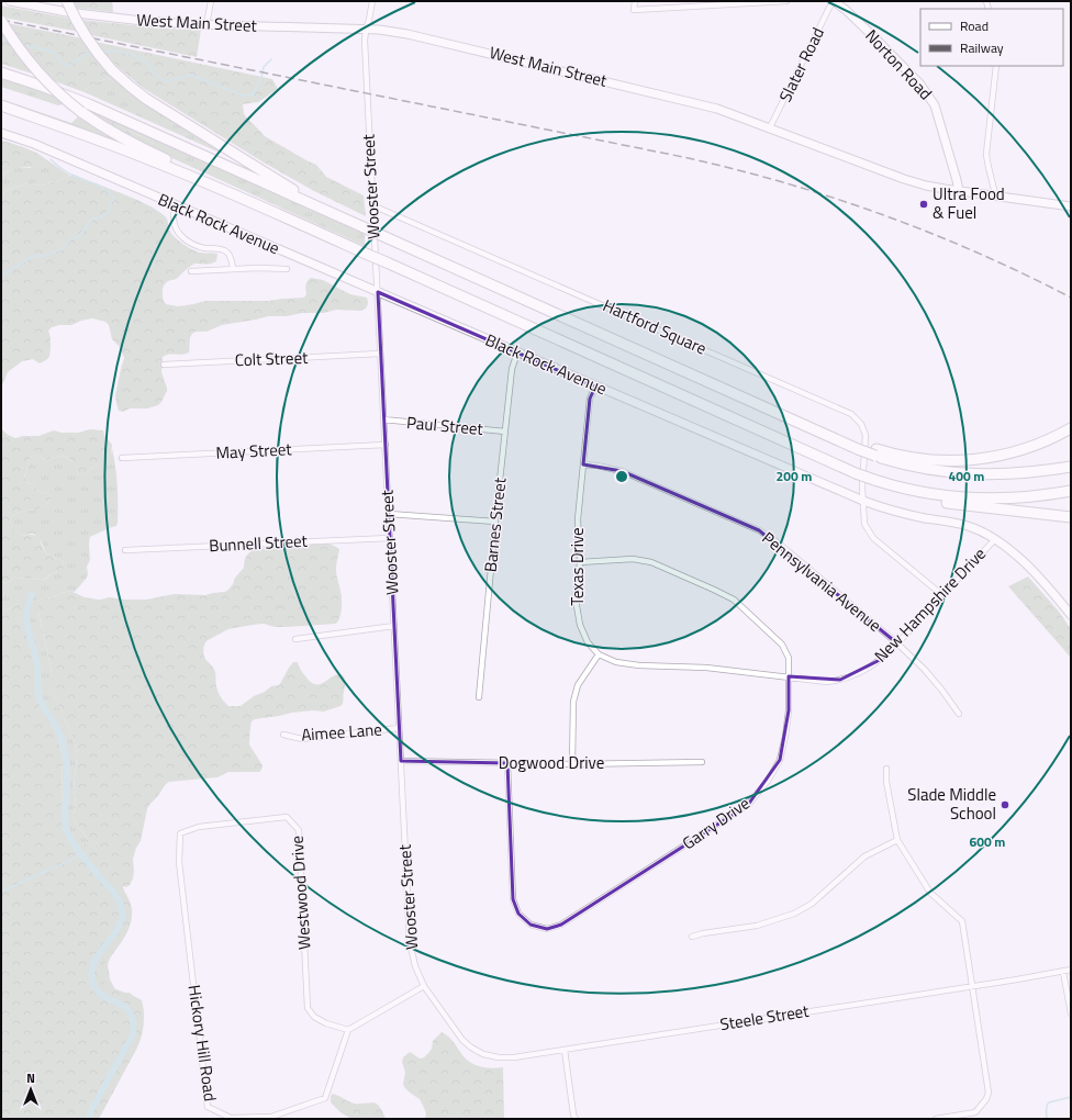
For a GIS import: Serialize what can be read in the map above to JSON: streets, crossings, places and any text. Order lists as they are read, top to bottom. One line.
{"streets":{"main road":["West Main Street","Norton Road","Black Rock Avenue"],"street":["Slater Road","Wooster Street","Hartford Square","Colt Street","Paul Street","May Street","Barnes Street","Bunnell Street","Texas Drive","Pennsylvania Avenue","New Hampshire Drive","Aimee Lane","Dogwood Drive","Garry Drive","Westwood Drive","Steele Street","Hickory Hill Road"]},"crossings":[["West Main Street","Slater Road"],["West Main Street","Norton Road"],["West Main Street","Wooster Street"],["Slater Road","Norton Road"],["Wooster Street","Black Rock Avenue"],["Wooster Street","Hartford Square"],["Wooster Street","Colt Street"],["Wooster Street","Paul Street"],["Wooster Street","May Street"],["Wooster Street","Bunnell Street"],["Wooster Street","Aimee Lane"],["Wooster Street","Dogwood Drive"],["Wooster Street","Steele Street"],["Black Rock Avenue","Hartford Square"],["Black Rock Avenue","Barnes Street"],["Black Rock Avenue","Texas Drive"],["Black Rock Avenue","New Hampshire Drive"],["Hartford Square","New Hampshire Drive"],["Paul Street","Barnes Street"],["Texas Drive","Pennsylvania Avenue"],["Texas Drive","New Hampshire Drive"],["Texas Drive","Garry Drive"],["Pennsylvania Avenue","New Hampshire Drive"],["New Hampshire Drive","Garry Drive"],["Dogwood Drive","Garry Drive"],["Westwood Drive","Hickory Hill Road"]],"places":["Ultra Food & Fuel","Slade Middle School"],"legend":["Road","Railway"],"north":"top","rings":["200 m","400 m","600 m"]}
